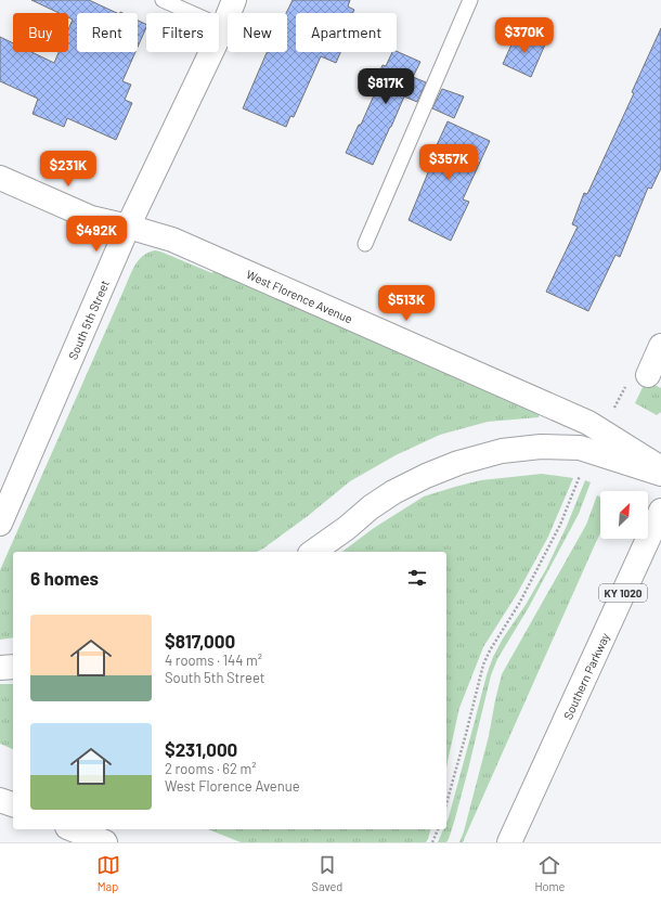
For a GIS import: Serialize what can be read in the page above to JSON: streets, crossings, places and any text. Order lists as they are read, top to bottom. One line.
{"streets":{"main road":["West Florence Avenue","South 5th Street","KY 1020","Southern Parkway"]},"crossings":[["West Florence Avenue","South 5th Street"]],"north":"top right","page":{"chip":["Buy","Rent","Filters","New","Apartment"],"price":["$370K","$817K","$357K","$231K","$492K","$513K"],"heading":"6 homes","list":[{"name":"$817,000","note":"4 rooms · 144 m² · South 5th Street"},{"name":"$231,000","note":"2 rooms · 62 m² · West Florence Avenue"}],"tabs":["Map","Saved","Home"]}}
